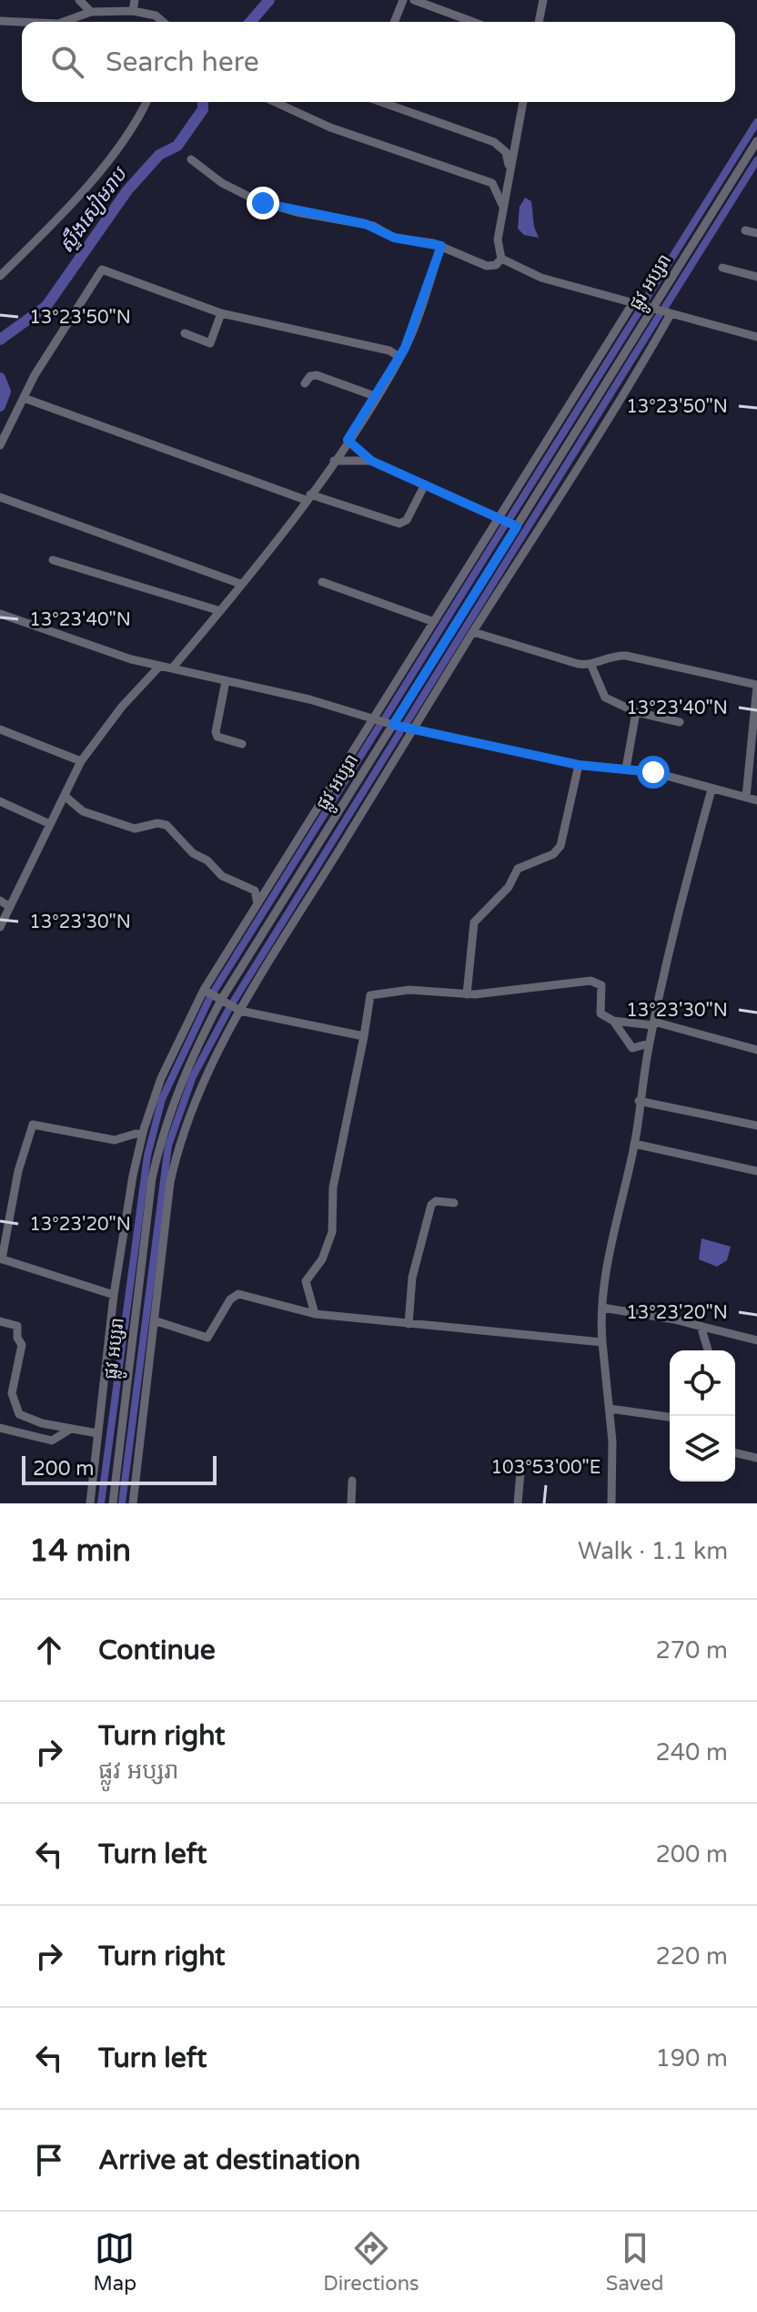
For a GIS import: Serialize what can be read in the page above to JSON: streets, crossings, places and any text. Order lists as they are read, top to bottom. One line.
{"streets":{"street":["ផ្លូវ អប្សរា"]},"water":["ស្ទឹងសៀមរាប"],"scale_bar":"200 m","page":{"search":"Search here","scale":"200 m","heading":["14 min","Walk · 1.1 km"],"list":[["Continue","270 m"],["Turn right","ផ្លូវ អប្សរា","240 m"],["Turn left","200 m"],["Turn right","220 m"],["Turn left","190 m"],"Arrive at destination"],"nav":["Map","Directions","Saved"]},"coordinates":["13°23'50\"N","13°23'40\"N","13°23'30\"N","13°23'20\"N","103°53'00\"E"]}
